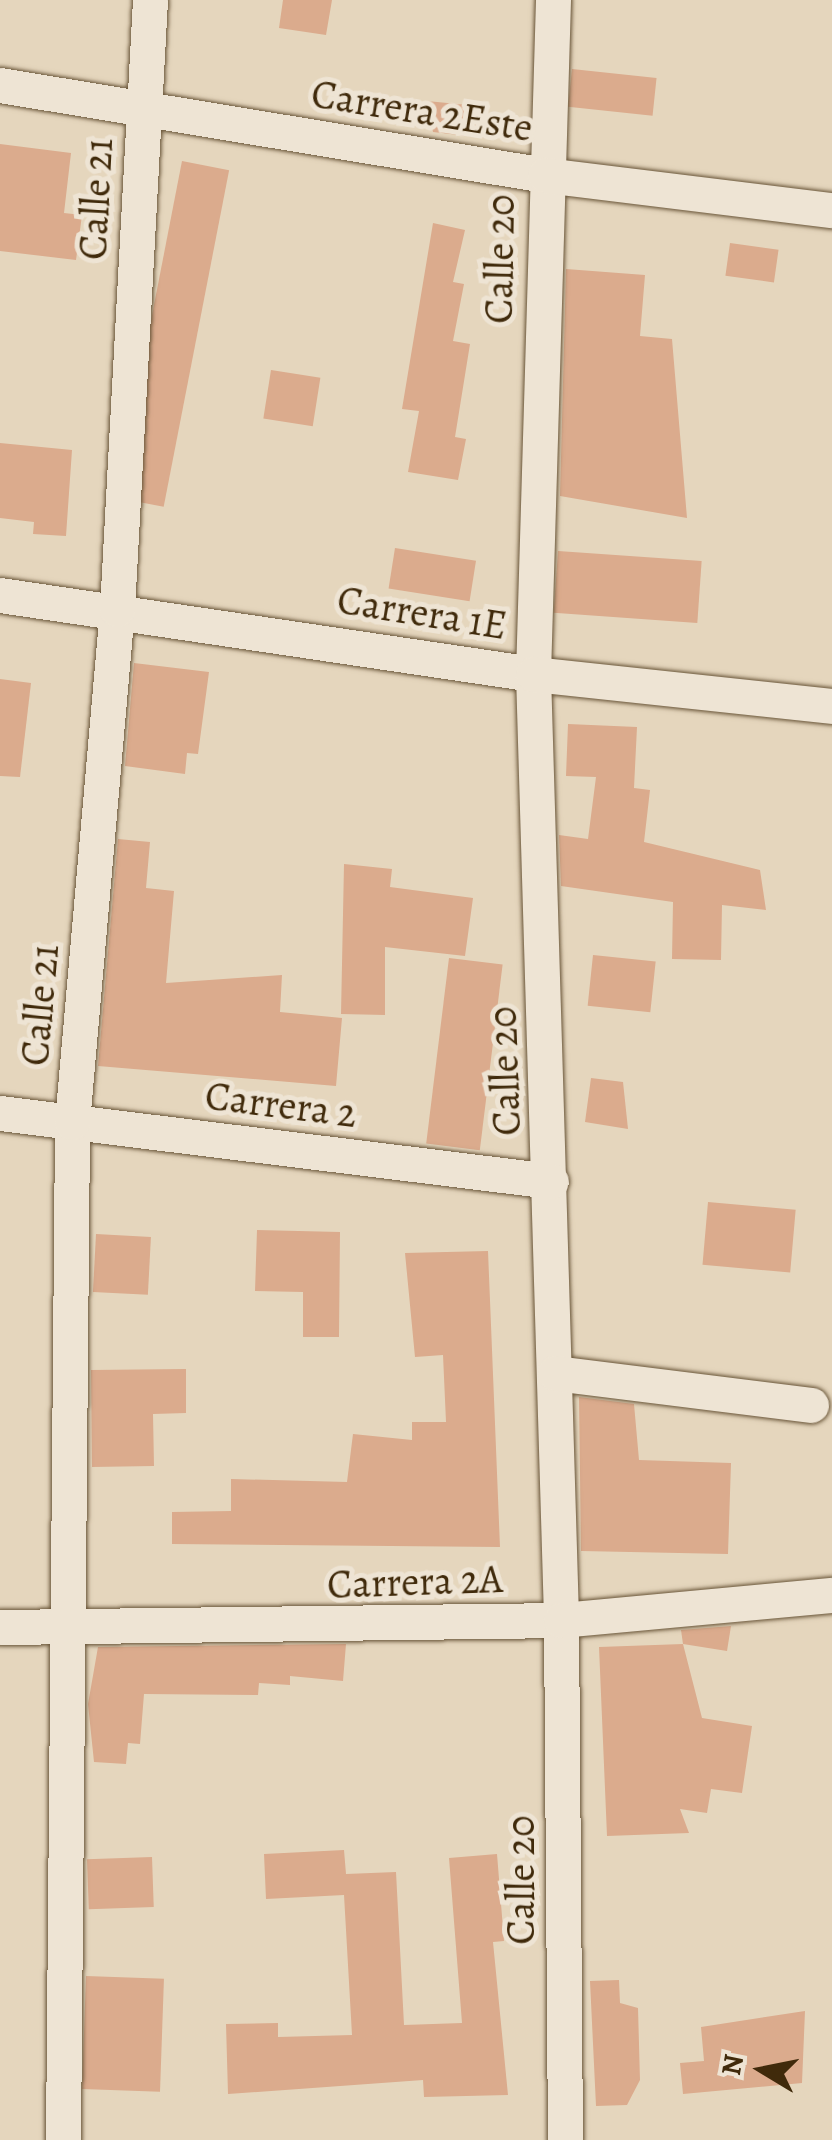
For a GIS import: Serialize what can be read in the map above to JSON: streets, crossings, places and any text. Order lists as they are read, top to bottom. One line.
{"streets":{"street":["Carrera 2Este","Calle 21","Calle 20","Carrera 1E","Carrera 2","Carrera 2A"]},"crossings":[["Carrera 2Este","Calle 21"],["Carrera 2Este","Calle 20"],["Calle 21","Carrera 1E"],["Calle 21","Carrera 2"],["Calle 21","Carrera 2A"],["Calle 20","Carrera 1E"],["Calle 20","Carrera 2"],["Calle 20","Carrera 2A"]],"north":"left"}
